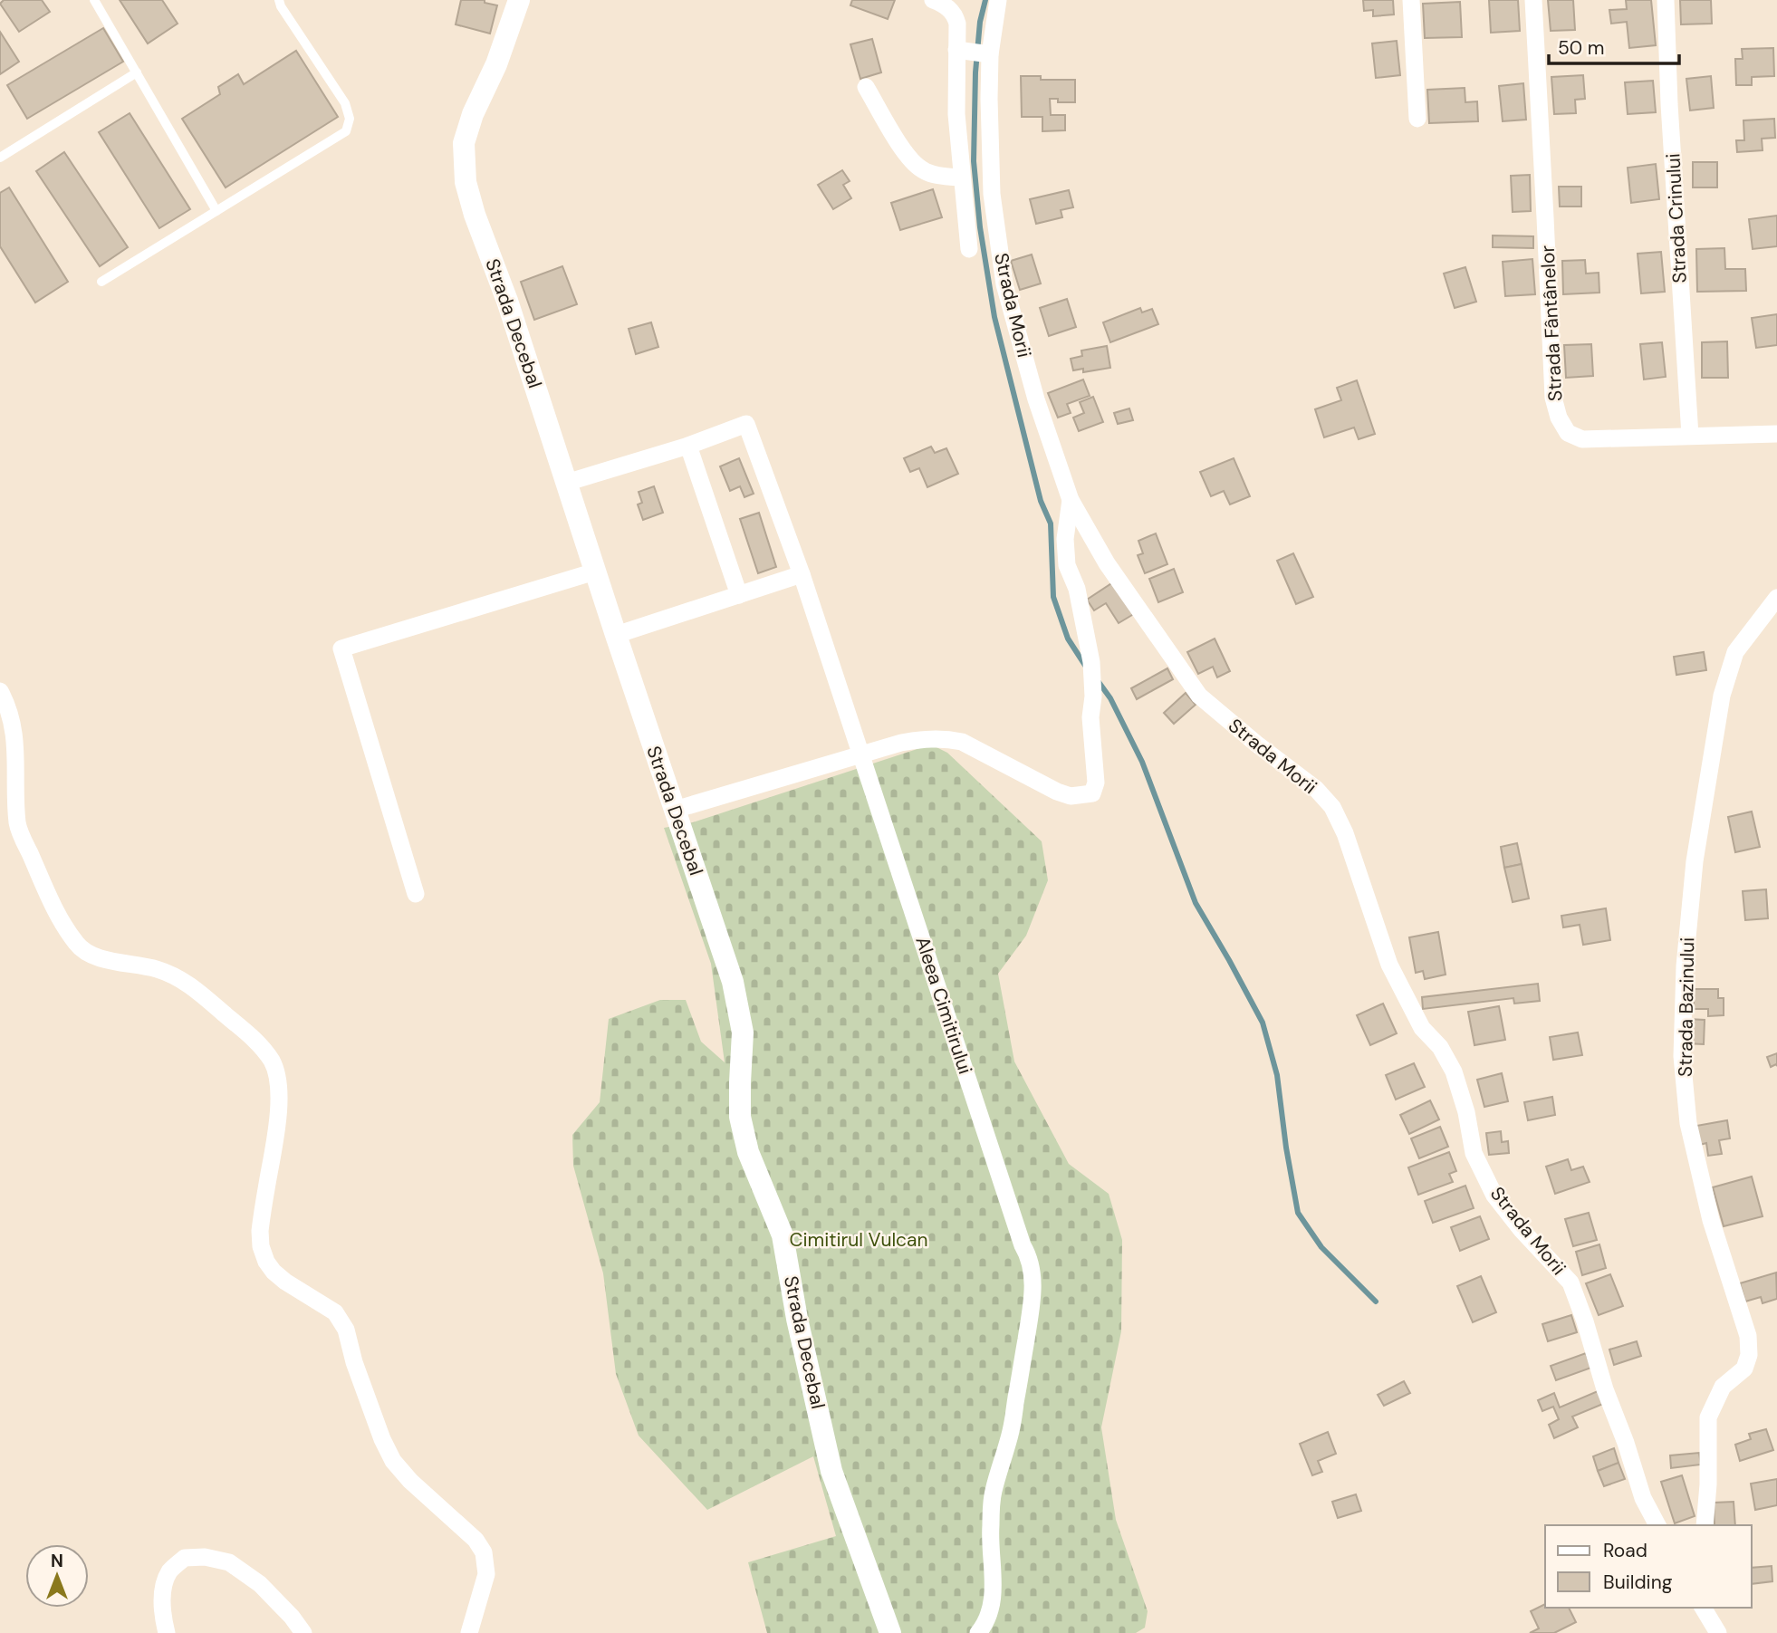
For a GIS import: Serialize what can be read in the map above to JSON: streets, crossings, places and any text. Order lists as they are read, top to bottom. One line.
{"streets":{"street":["Strada Crinului","Strada Morii","Strada Decebal","Strada Fântânelor","Aleea Cimitirului","Strada Bazinului"]},"crossings":[["Strada Crinului","Strada Fântânelor"]],"parks":["Cimitirul Vulcan"],"legend":["Road","Building"],"scale_bar":"50 m","north":"top"}
